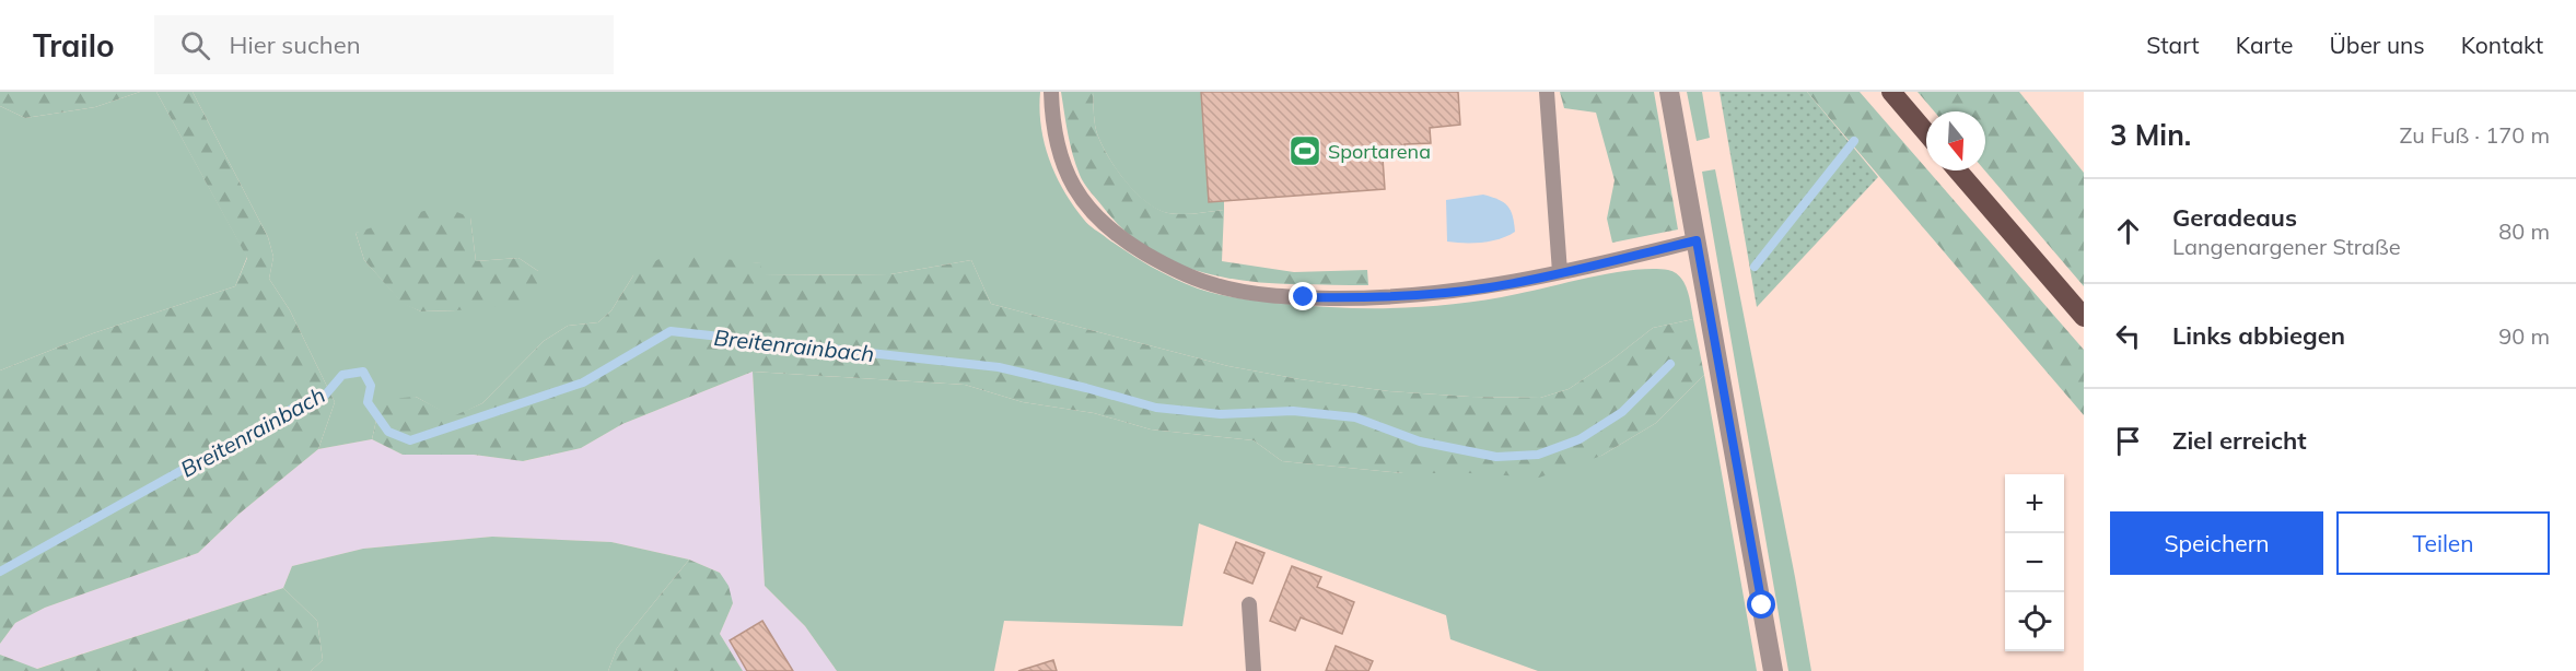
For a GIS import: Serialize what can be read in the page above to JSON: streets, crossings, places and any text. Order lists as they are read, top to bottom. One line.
{"water":["Breitenrainbach"],"places":{"sports":["Sportarena"]},"north":"bottom","page":{"header":"Trailo","search":"Hier suchen","nav":["Start","Karte","Über uns","Kontakt"],"heading":["3 Min.","Zu Fuß · 170 m"],"list":[["Geradeaus","Langenargener Straße","80 m"],["Links abbiegen","90 m"],"Ziel erreicht"],"map_buttons":["+","−"],"buttons":["Speichern","Teilen"]}}
